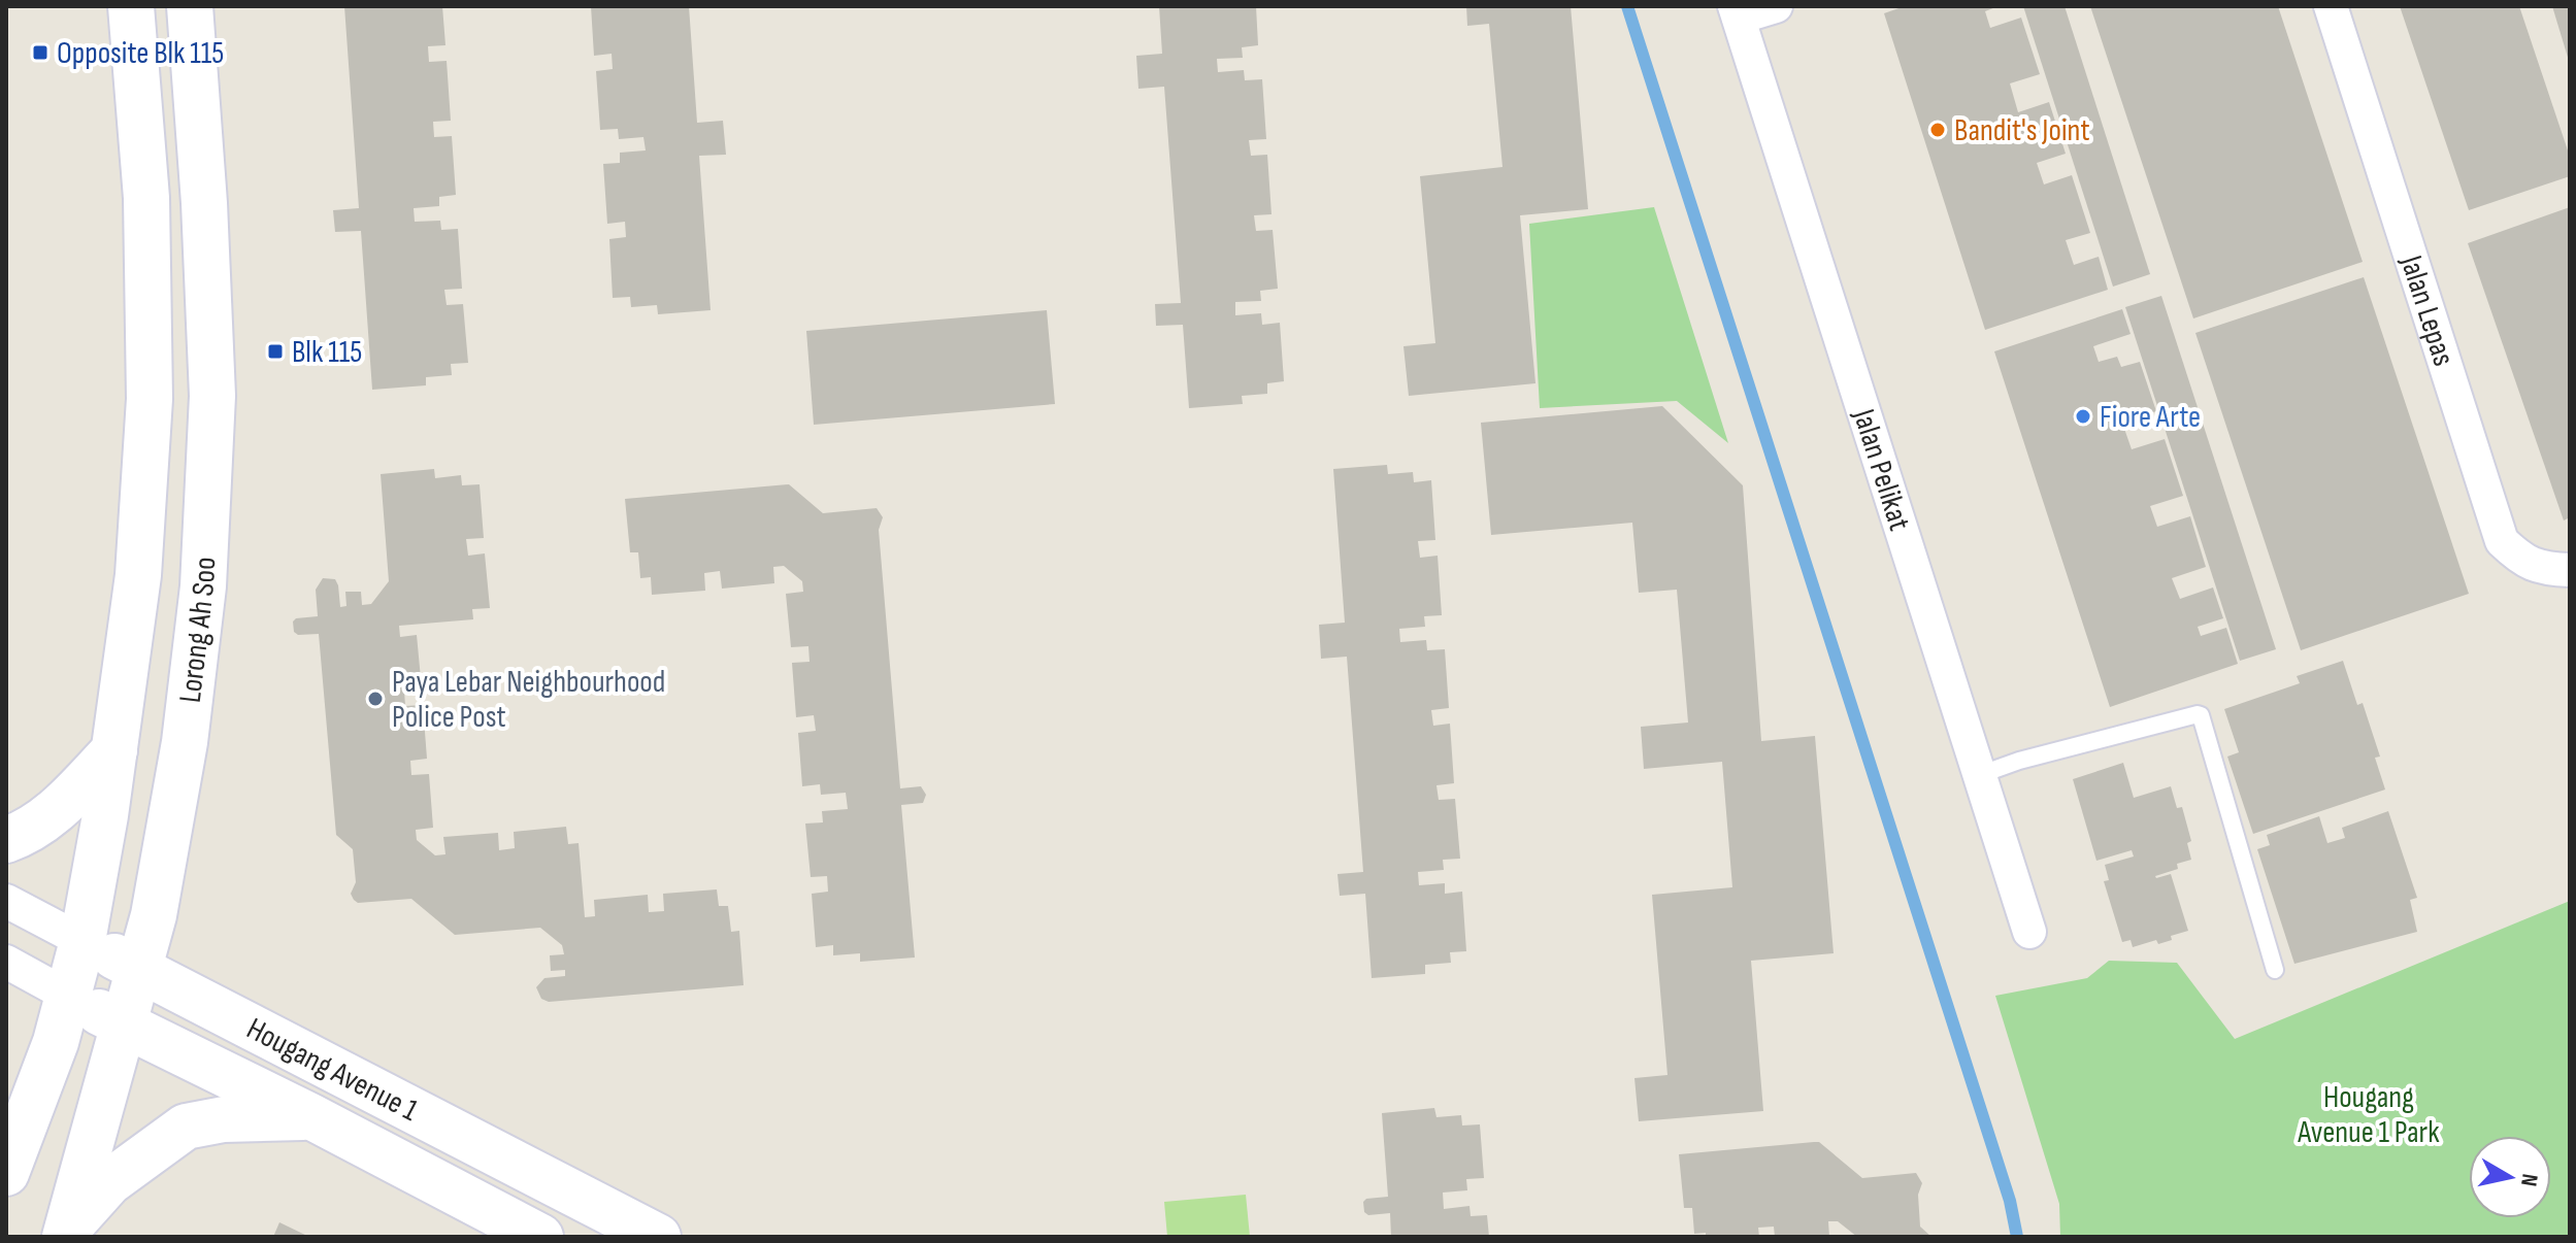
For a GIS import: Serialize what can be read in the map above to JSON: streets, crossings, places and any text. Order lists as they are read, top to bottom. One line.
{"streets":{"main road":["Lorong Ah Soo","Hougang Avenue 1"],"street":["Jalan Lepas","Jalan Pelikat"]},"crossings":[["Lorong Ah Soo","Hougang Avenue 1"]],"parks":["Hougang Avenue 1 Park"],"places":{"transit":["Opposite Blk 115","Blk 115"],"other":["Bandit's Joint","Fiore Arte","Paya Lebar Neighbourhood Police Post"]},"north":"right"}
